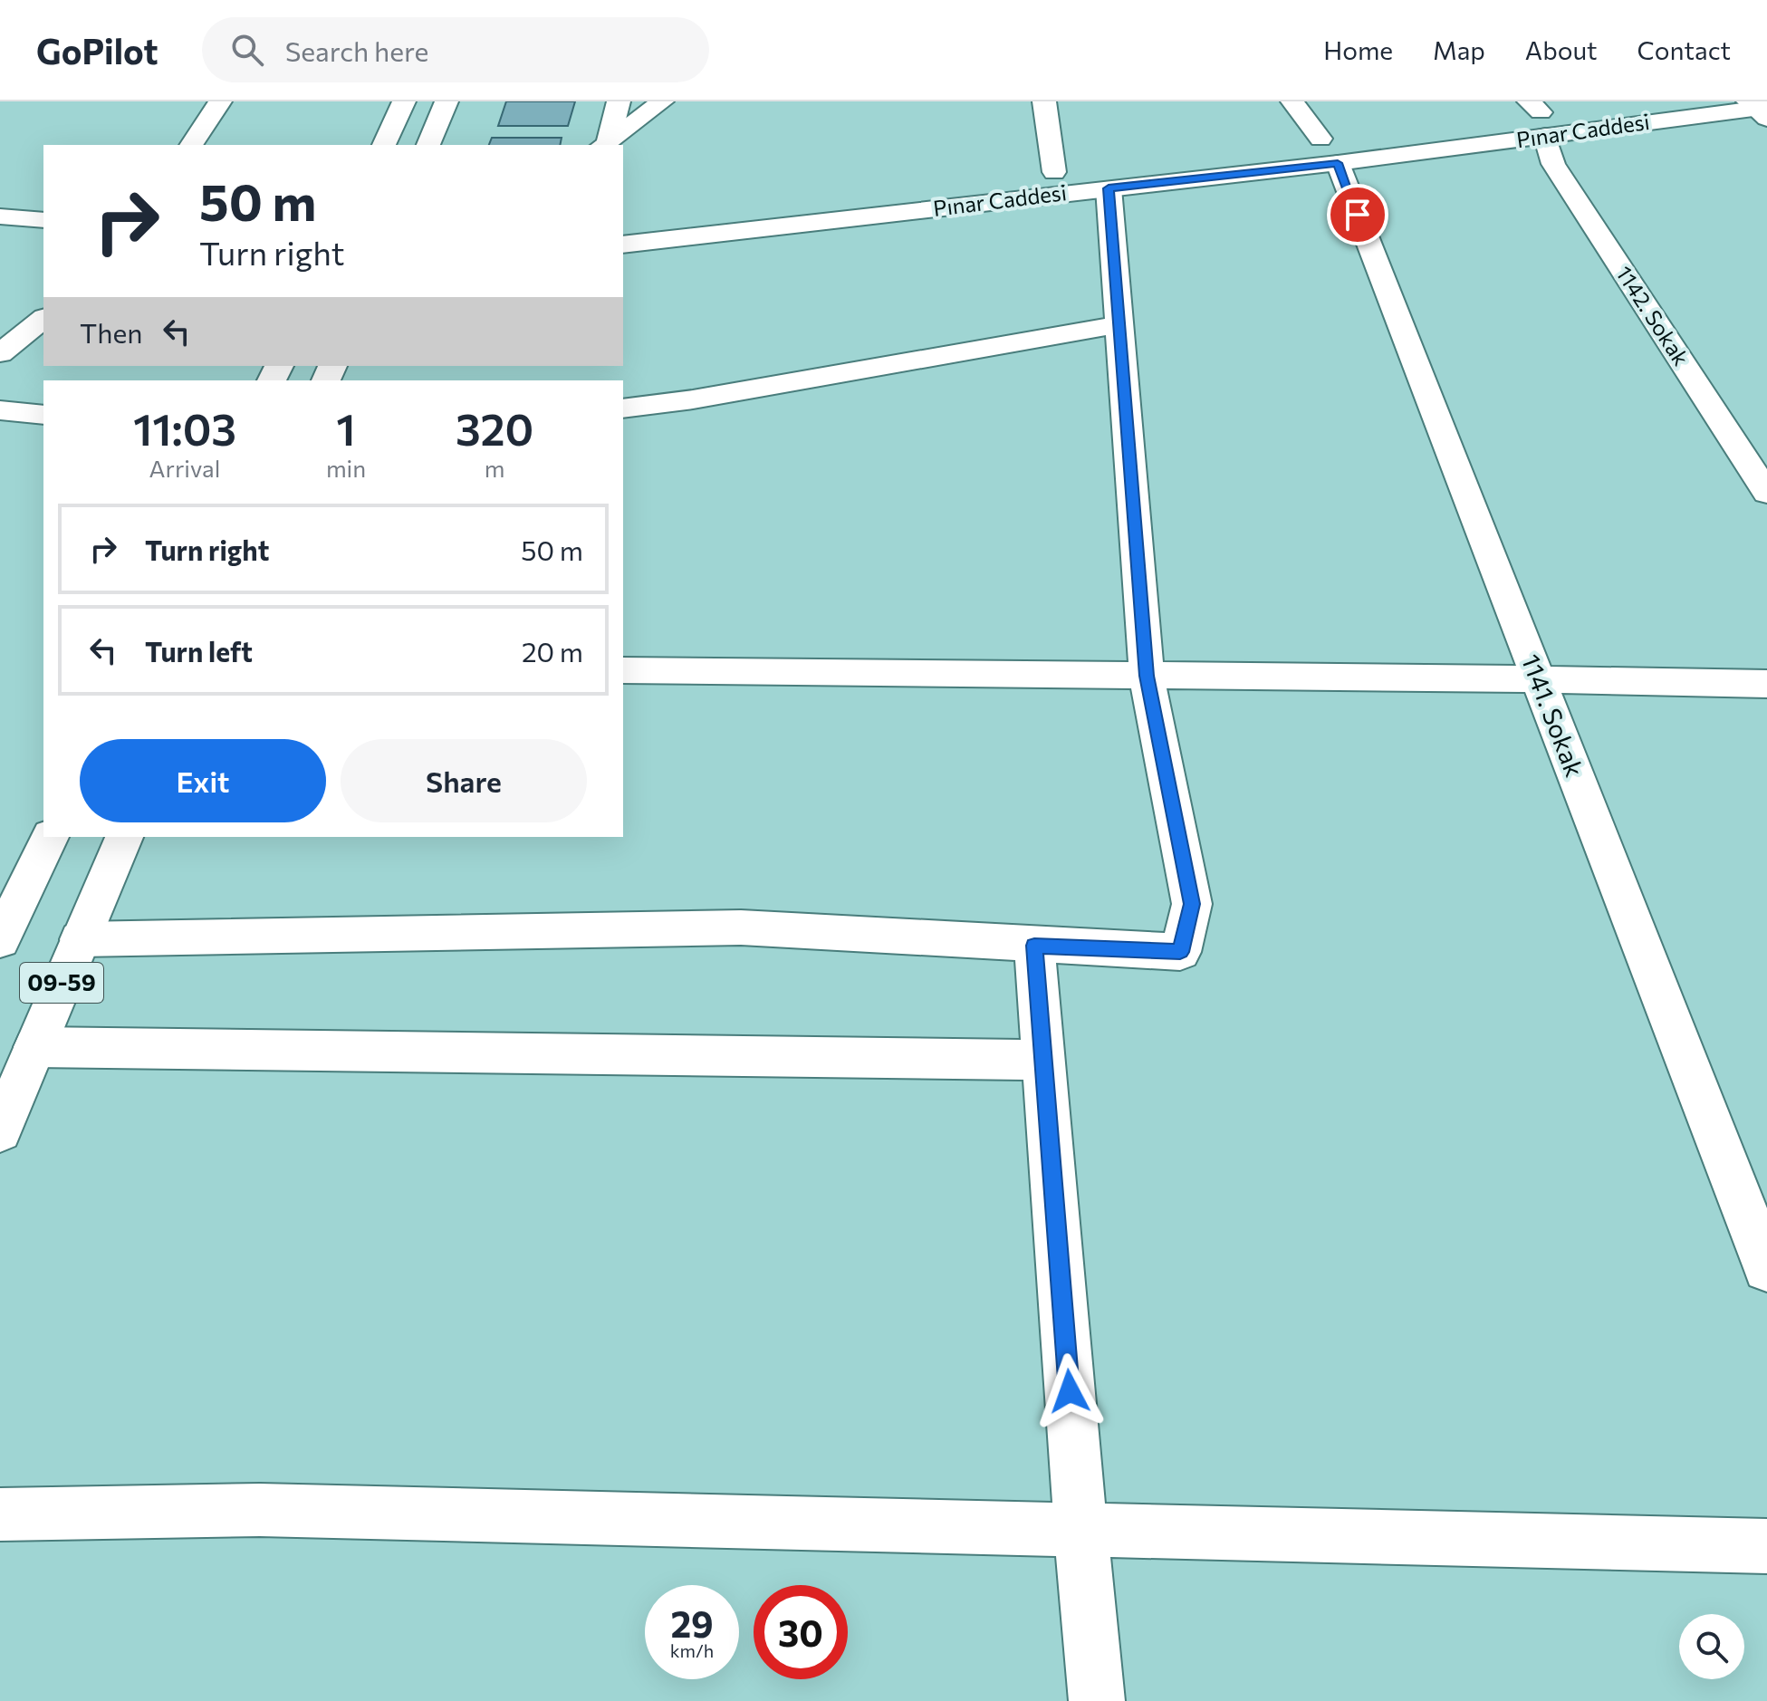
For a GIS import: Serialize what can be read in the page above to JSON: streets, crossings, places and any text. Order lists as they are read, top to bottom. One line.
{"streets":{"street":["Pınar Caddesi","1142. Sokak","1141. Sokak","09-59"]},"crossings":[["Pınar Caddesi","1142. Sokak"],["Pınar Caddesi","1141. Sokak"]],"page":{"header":"GoPilot","search":"Search here","nav":["Home","Map","About","Contact"],"turn":["50 m","Turn right"],"then":"Then","eta":["11:03","Arrival","1","min","320","m"],"list":[{"name":"Turn right","value":"50 m"},{"name":"Turn left","value":"20 m"}],"buttons":["Exit","Share"],"speed":"29 km/h","limit":"30"}}
